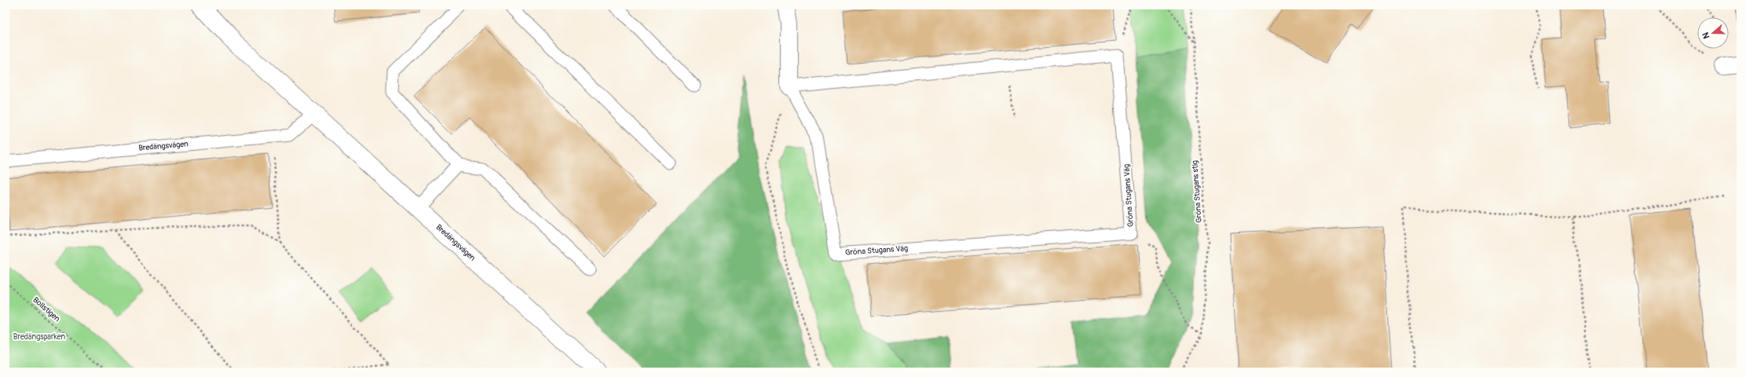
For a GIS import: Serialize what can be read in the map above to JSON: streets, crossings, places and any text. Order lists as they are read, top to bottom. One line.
{"streets":{"street":["Bredängsvägen","Gröna Stugans Väg"],"path":["Gröna Stugans stig","Bollstigen"]},"parks":["Bredängsparken"],"north":"left"}
